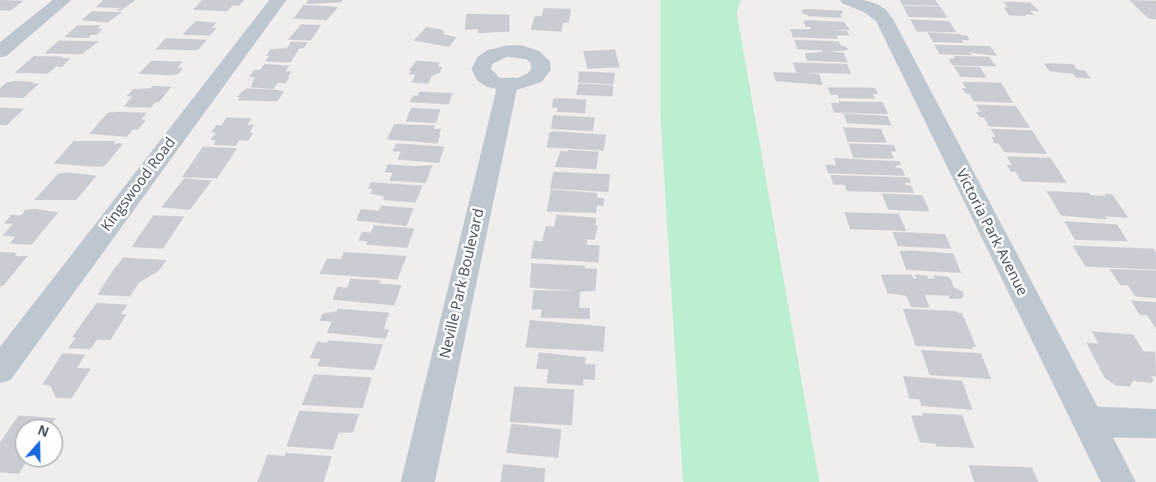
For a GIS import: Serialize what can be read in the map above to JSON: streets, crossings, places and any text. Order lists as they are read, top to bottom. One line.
{"streets":{"street":["Kingswood Road","Victoria Park Avenue","Neville Park Boulevard"]},"north":"top"}
